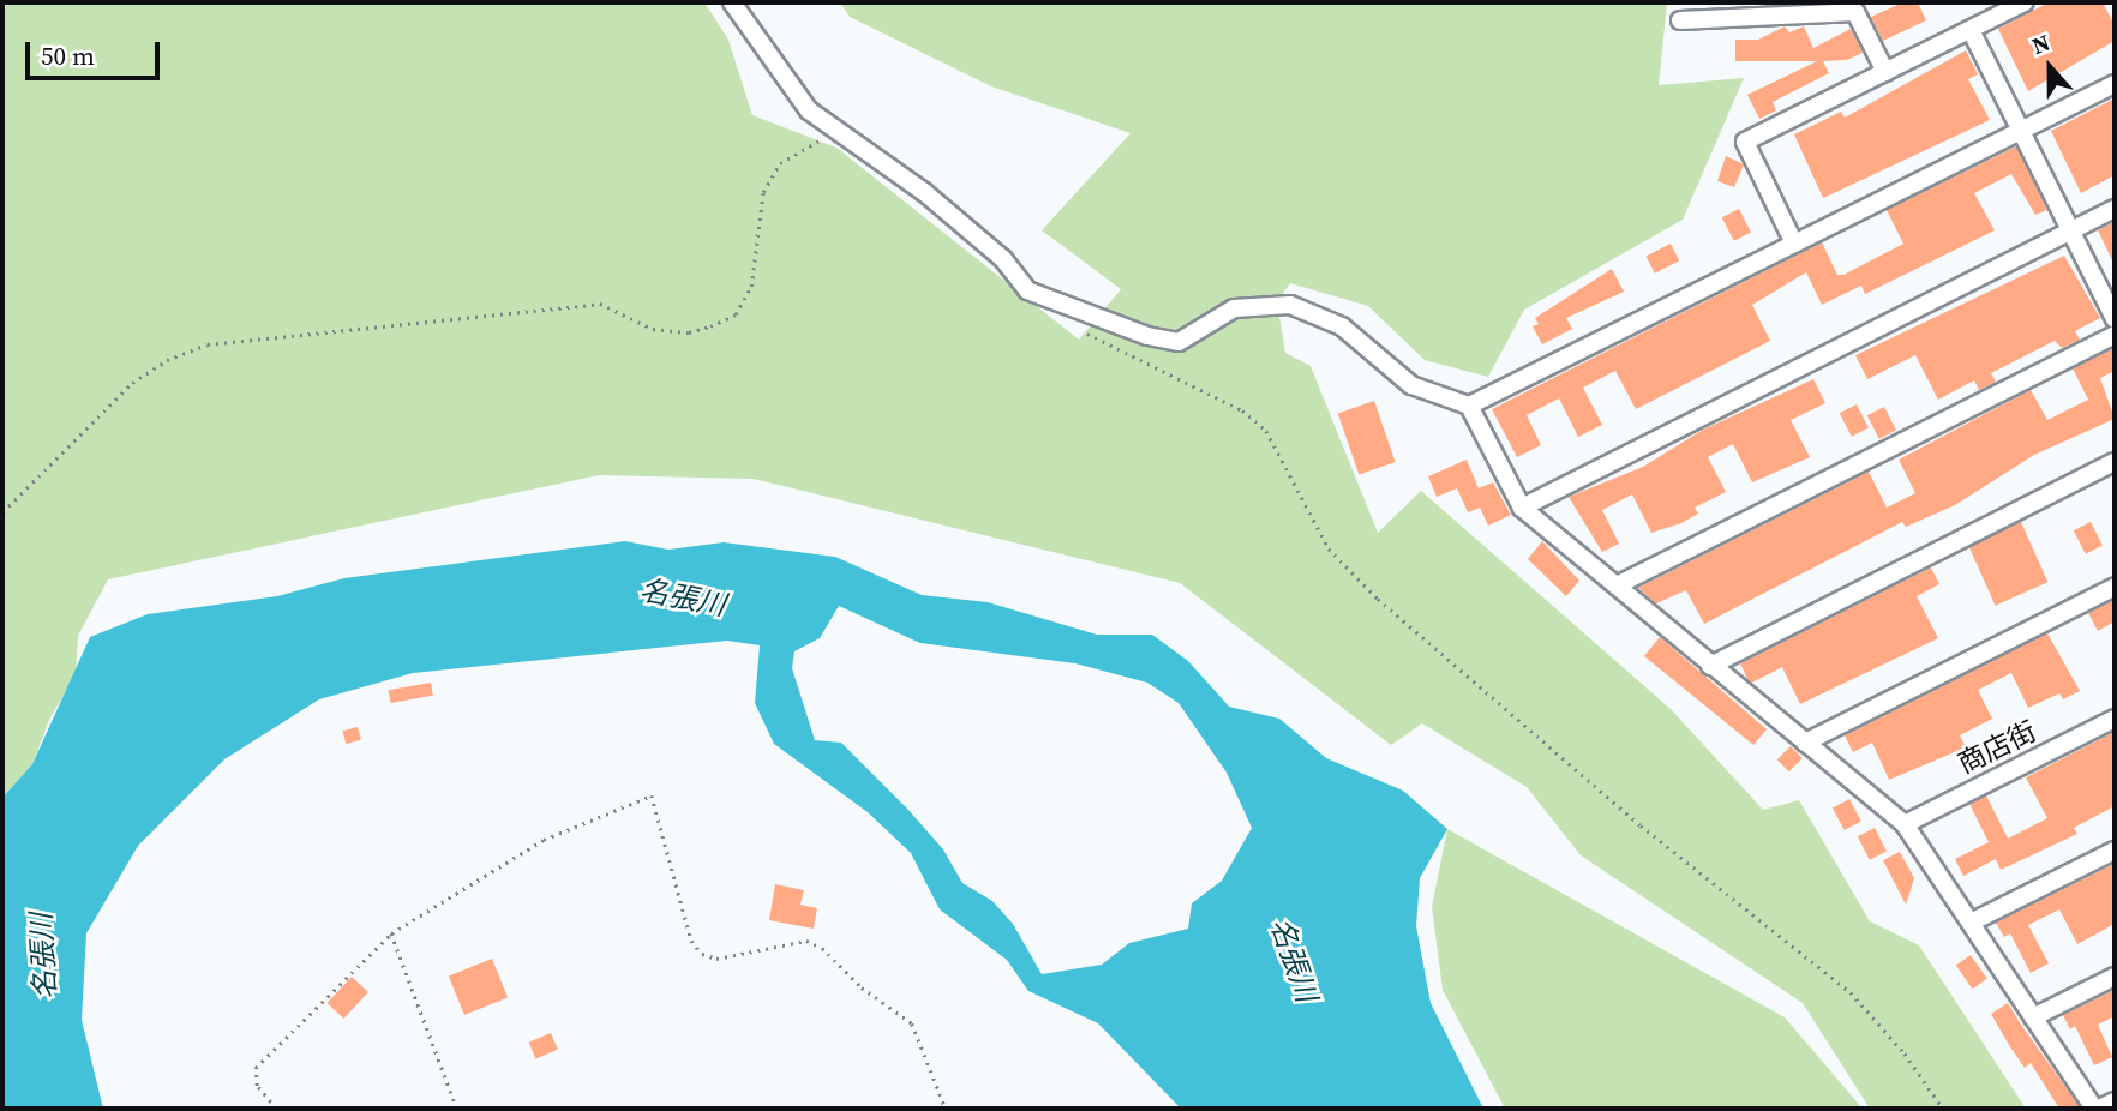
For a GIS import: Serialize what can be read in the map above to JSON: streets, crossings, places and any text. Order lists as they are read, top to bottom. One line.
{"streets":{"street":["商店街"]},"water":["名張川"],"scale_bar":"50 m","north":"top"}
